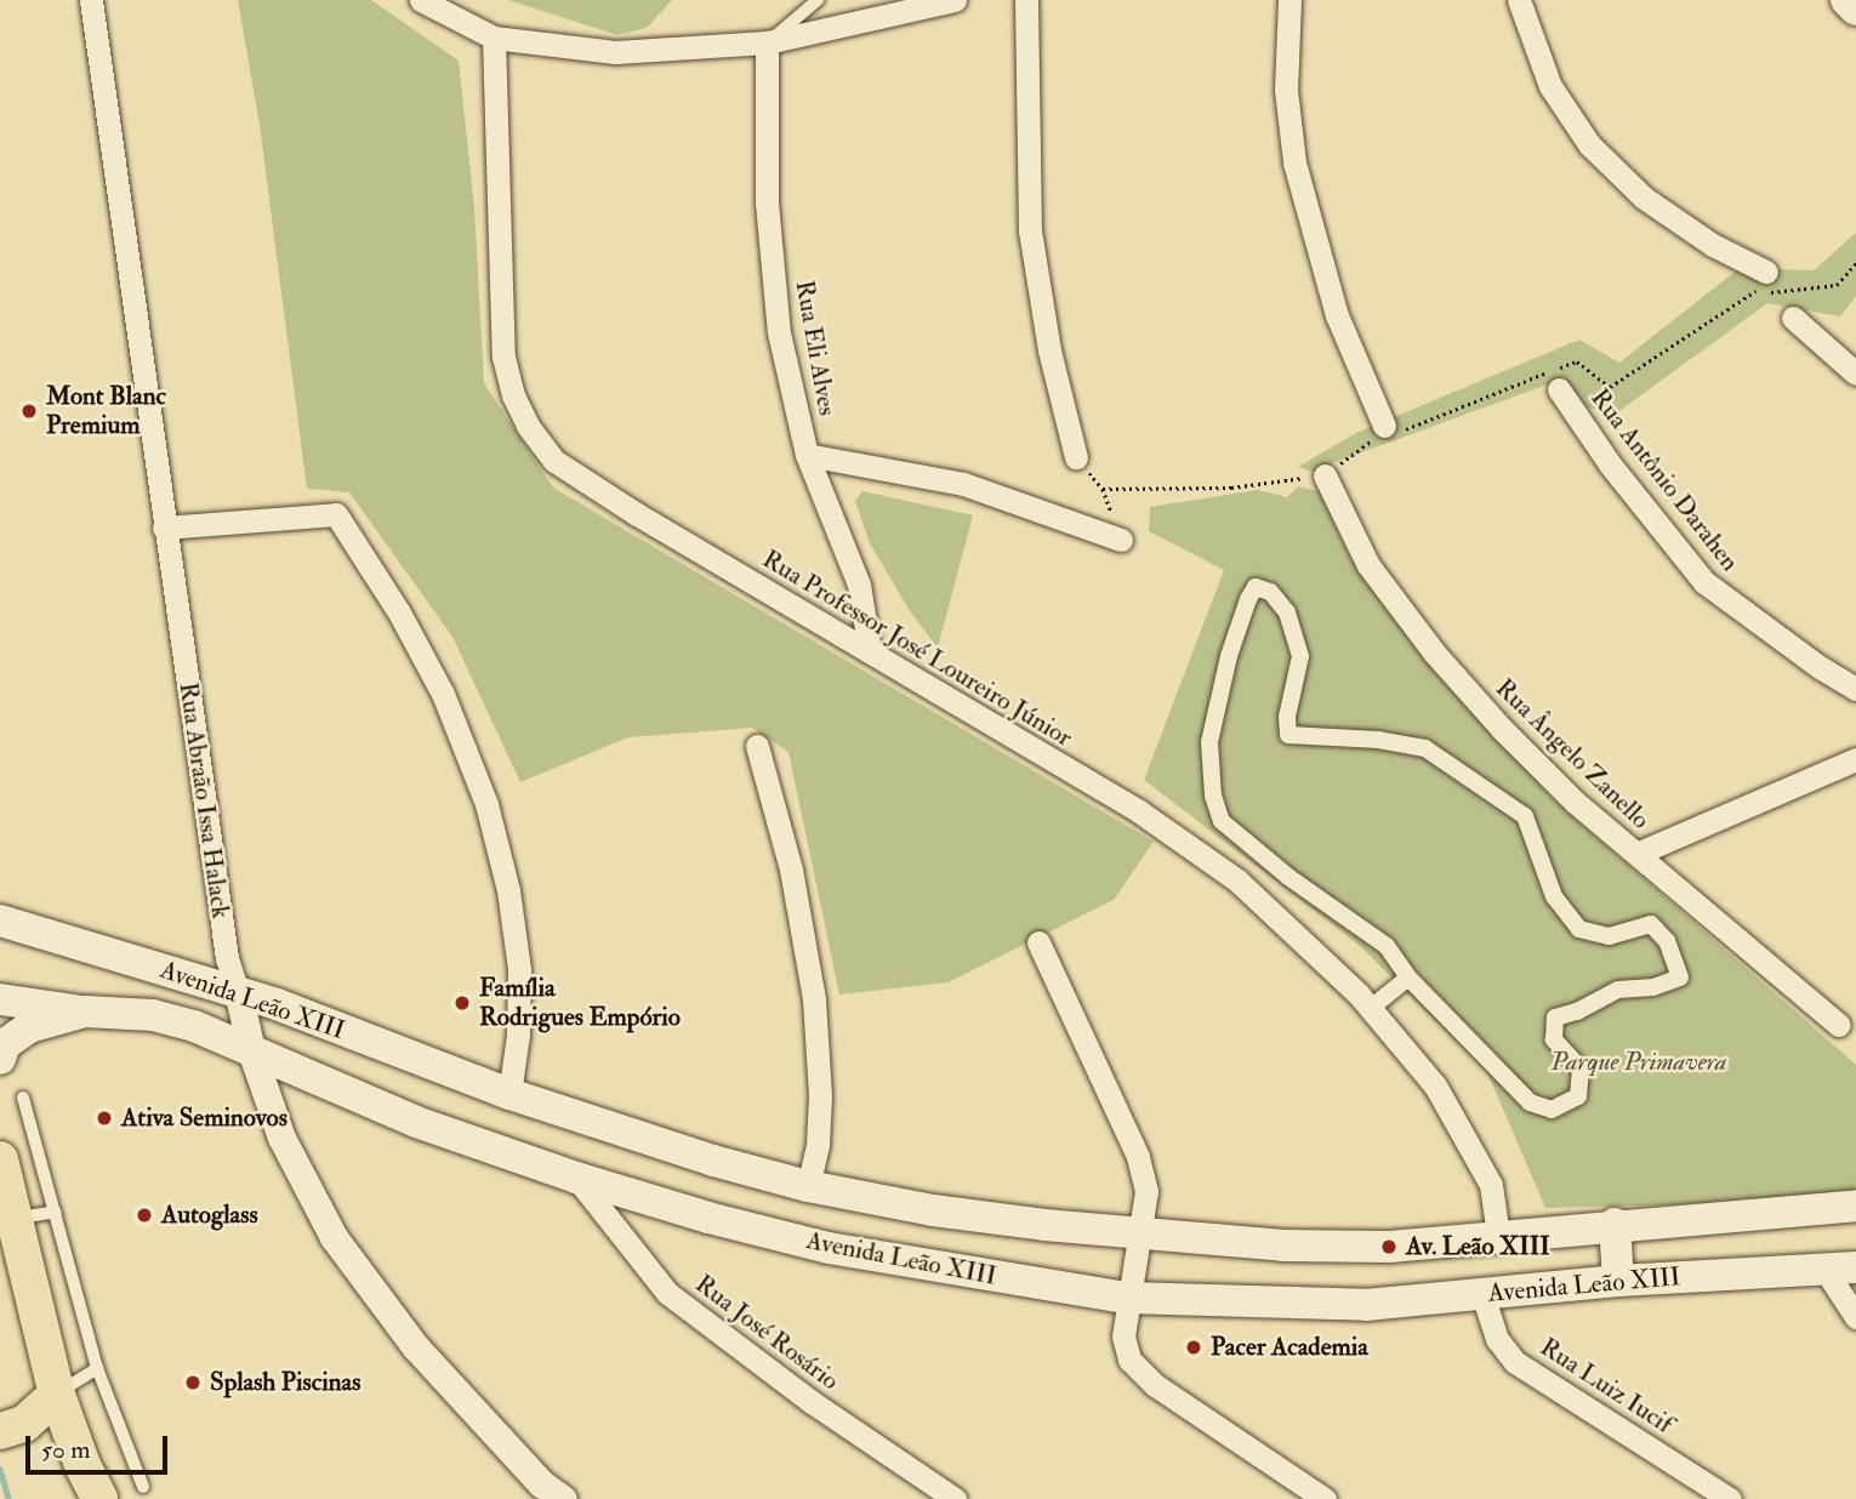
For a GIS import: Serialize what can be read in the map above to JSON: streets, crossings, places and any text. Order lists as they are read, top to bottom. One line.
{"streets":{"main road":["Avenida Leão XIII"],"street":["Rua Eli Alves","Rua Antônio Darahen","Rua Professor José Loureiro Júnior","Rua Ângelo Zanello","Rua Abraão Issa Halack","Rua José Rosário","Rua Luiz Iucif"]},"crossings":[["Rua Eli Alves","Rua Professor José Loureiro Júnior"],["Rua Professor José Loureiro Júnior","Avenida Leão XIII"],["Rua Abraão Issa Halack","Avenida Leão XIII"],["Avenida Leão XIII","Rua José Rosário"],["Avenida Leão XIII","Rua Luiz Iucif"]],"parks":["Parque Primavera"],"places":["Mont Blanc Premium","Família Rodrigues Empório","Ativa Seminovos","Autoglass","Av. Leão XIII","Pacer Academia","Splash Piscinas"],"scale_bar":"50 m"}
